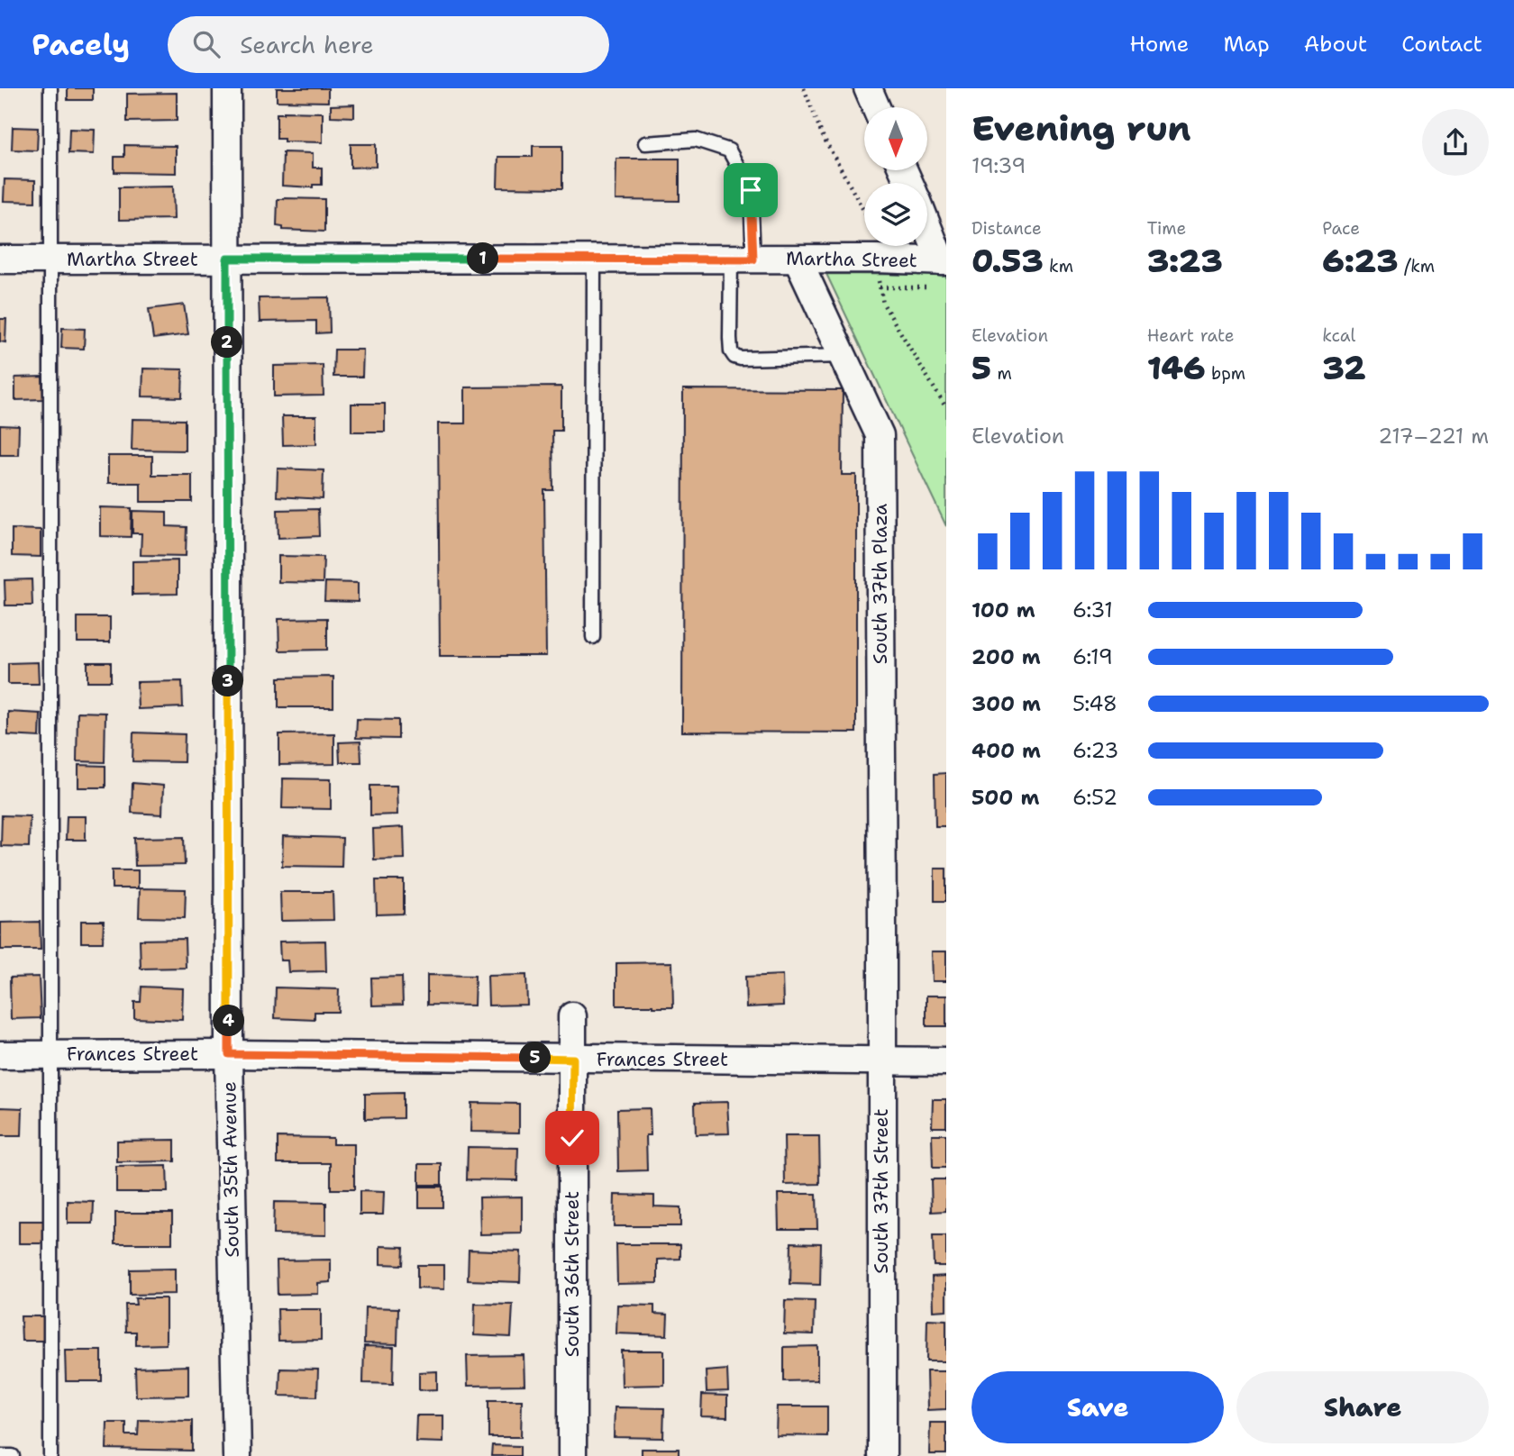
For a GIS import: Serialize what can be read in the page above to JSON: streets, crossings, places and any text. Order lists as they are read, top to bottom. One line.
{"streets":{"street":["Martha Street","South 37th Plaza","Frances Street","South 35th Avenue","South 37th Street","South 36th Street"]},"crossings":[["Martha Street","South 37th Plaza"],["Martha Street","South 35th Avenue"],["South 37th Plaza","South 37th Street"],["Frances Street","South 35th Avenue"],["Frances Street","South 37th Street"],["Frances Street","South 36th Street"]],"north":"bottom","page":{"header":"Pacely","search":"Search here","nav":["Home","Map","About","Contact"],"heading":["Evening run","19:39"],"stats":[["Distance","0.53 km"],["Time","3:23"],["Pace","6:23 /km"],["Elevation","5 m"],["Heart rate","146 bpm"],["kcal","32"]],"pins":["1","2","3","4","5"],"chart":["Elevation","217–221 m"],"list":[{"name":"100 m","note":"6:31"},{"name":"200 m","note":"6:19"},{"name":"300 m","note":"5:48"},{"name":"400 m","note":"6:23"},{"name":"500 m","note":"6:52"}],"buttons":["Save","Share"]}}
